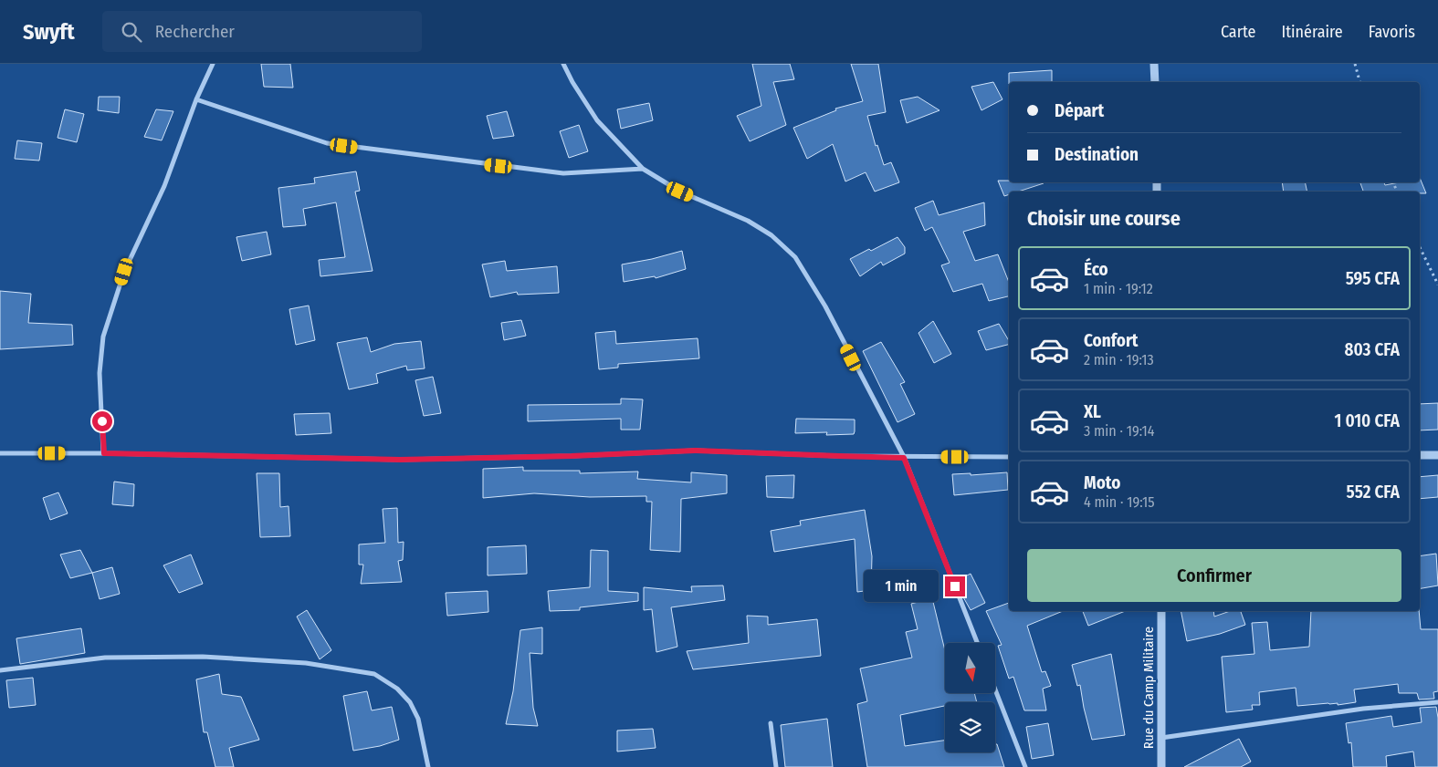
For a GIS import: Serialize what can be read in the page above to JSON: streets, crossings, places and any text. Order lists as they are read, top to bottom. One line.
{"streets":{"street":["Rue du Camp Militaire"]},"north":"bottom","page":{"header":"Swyft","search":"Rechercher","nav":["Carte","Itinéraire","Favoris"],"banner":["Départ","Destination"],"heading":"Choisir une course","list":[{"name":"Éco","note":"1 min · 19:12","value":"595 CFA"},{"name":"Confort","note":"2 min · 19:13","value":"803 CFA"},{"name":"XL","note":"3 min · 19:14","value":"1 010 CFA"},{"name":"Moto","note":"4 min · 19:15","value":"552 CFA"}],"buttons":"Confirmer","bubble":"1 min"}}
